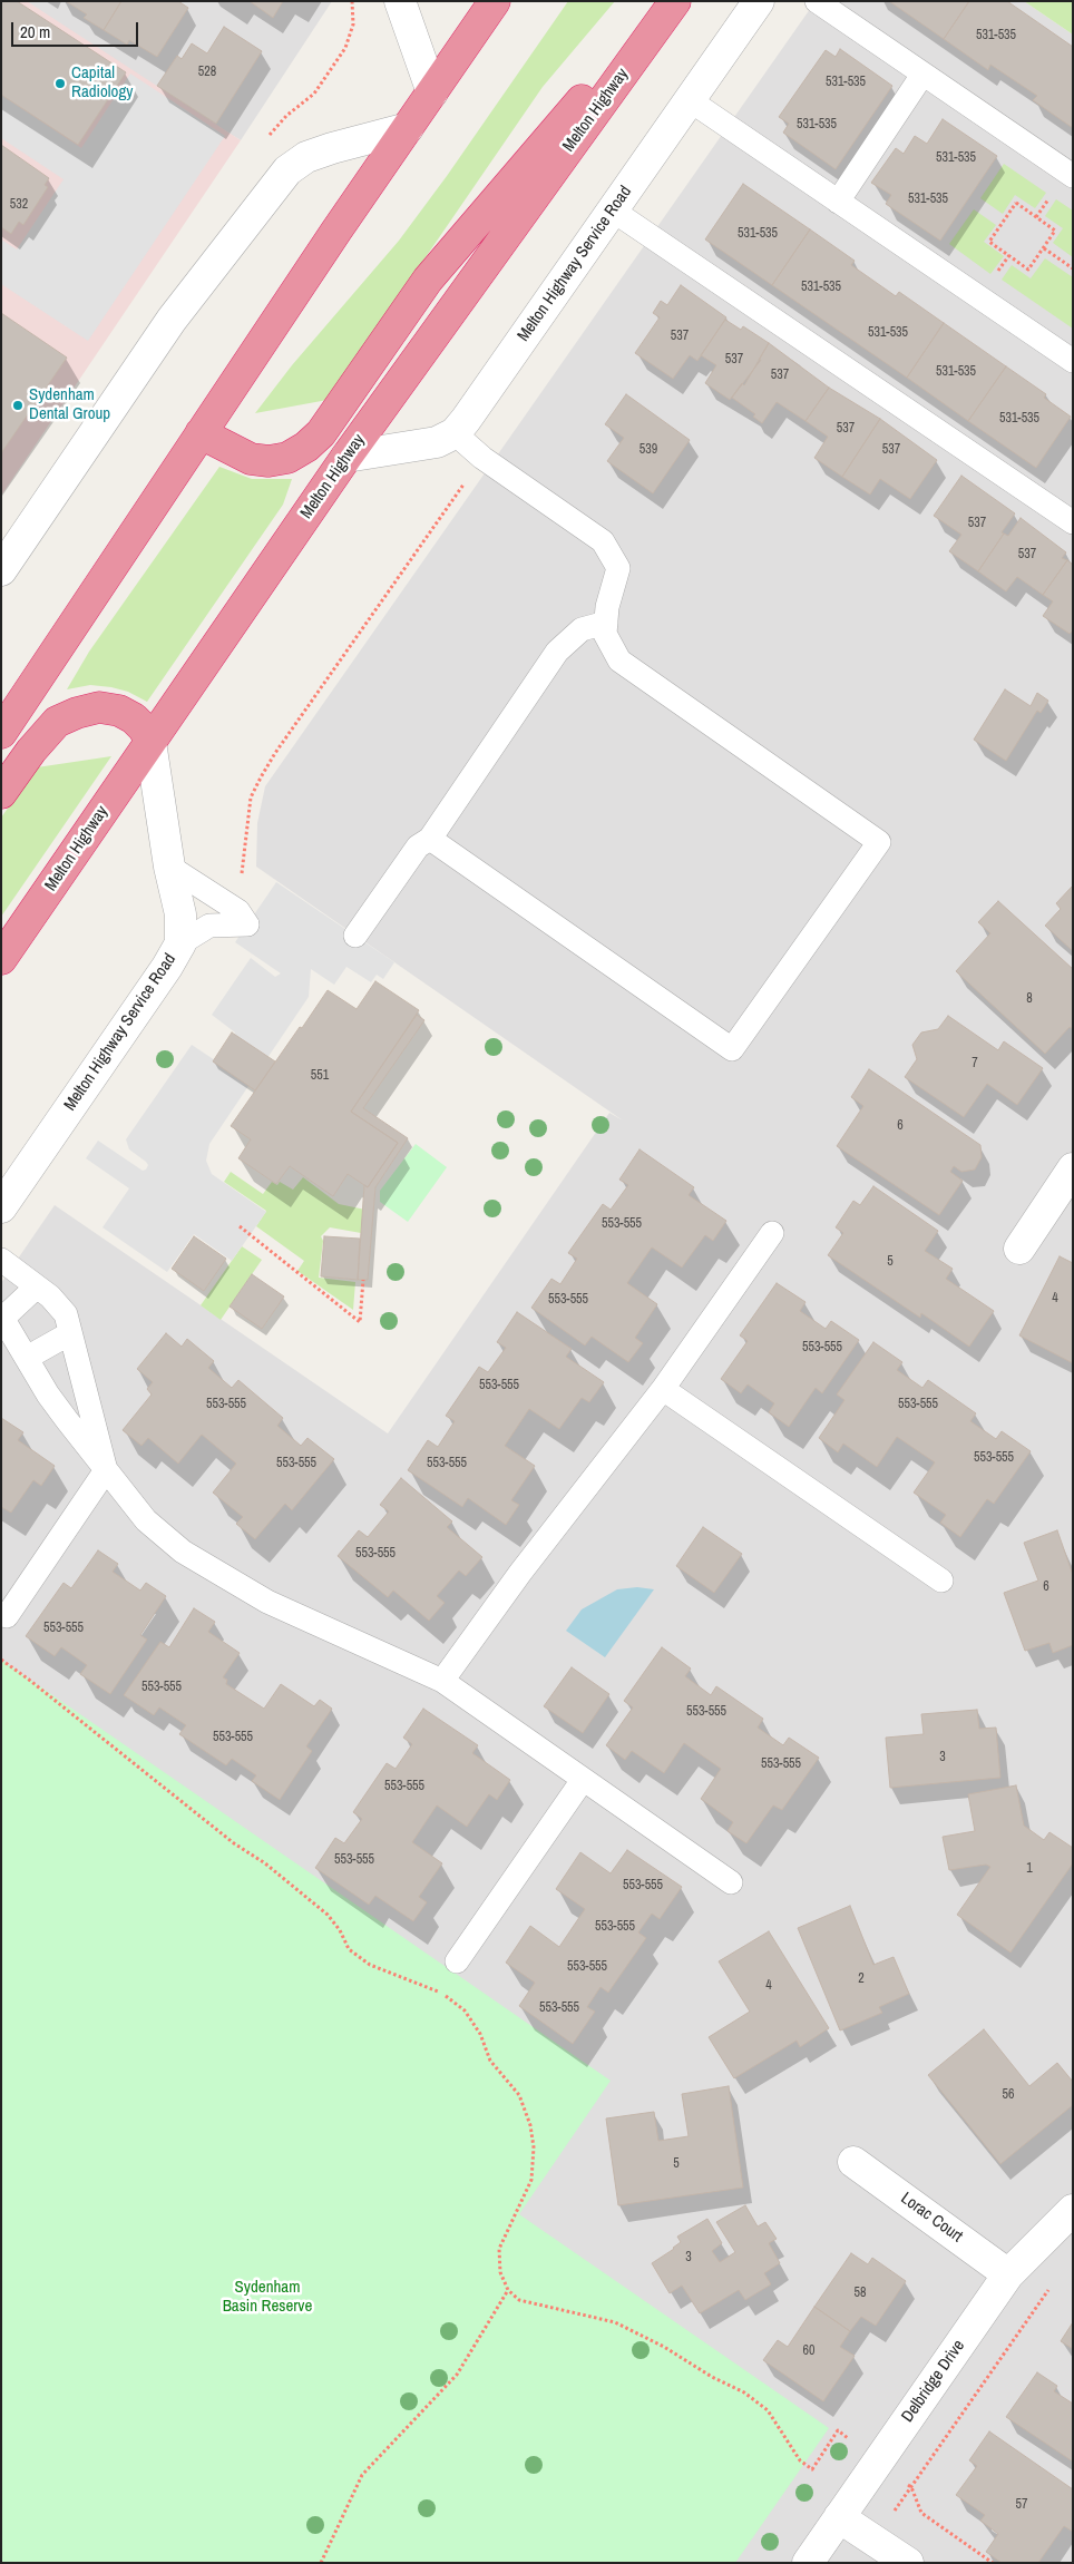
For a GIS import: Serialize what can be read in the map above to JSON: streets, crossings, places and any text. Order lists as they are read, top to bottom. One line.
{"streets":{"highway":["Melton Highway"],"street":["Melton Highway Service Road","Lorac Court","Delbridge Drive"]},"crossings":[["Melton Highway","Melton Highway Service Road"],["Lorac Court","Delbridge Drive"]],"parks":["Sydenham Basin Reserve"],"places":["Capital Radiology","Sydenham Dental Group"],"house_numbers":["531-535","528","531-535","531-535","531-535","531-535","532","531-535","531-535","531-535","537","537","531-535","537","531-535","537","539","537","537","537","8","7","551","6","553-555","5","4","553-555","553-555","553-555","553-555","553-555","553-555","553-555","553-555","553-555","6","553-555","553-555","553-555","553-555","3","553-555","553-555","553-555","1","553-555","553-555","553-555","2","4","553-555","56","5","3","58","60","57"],"scale_bar":"20 m"}
